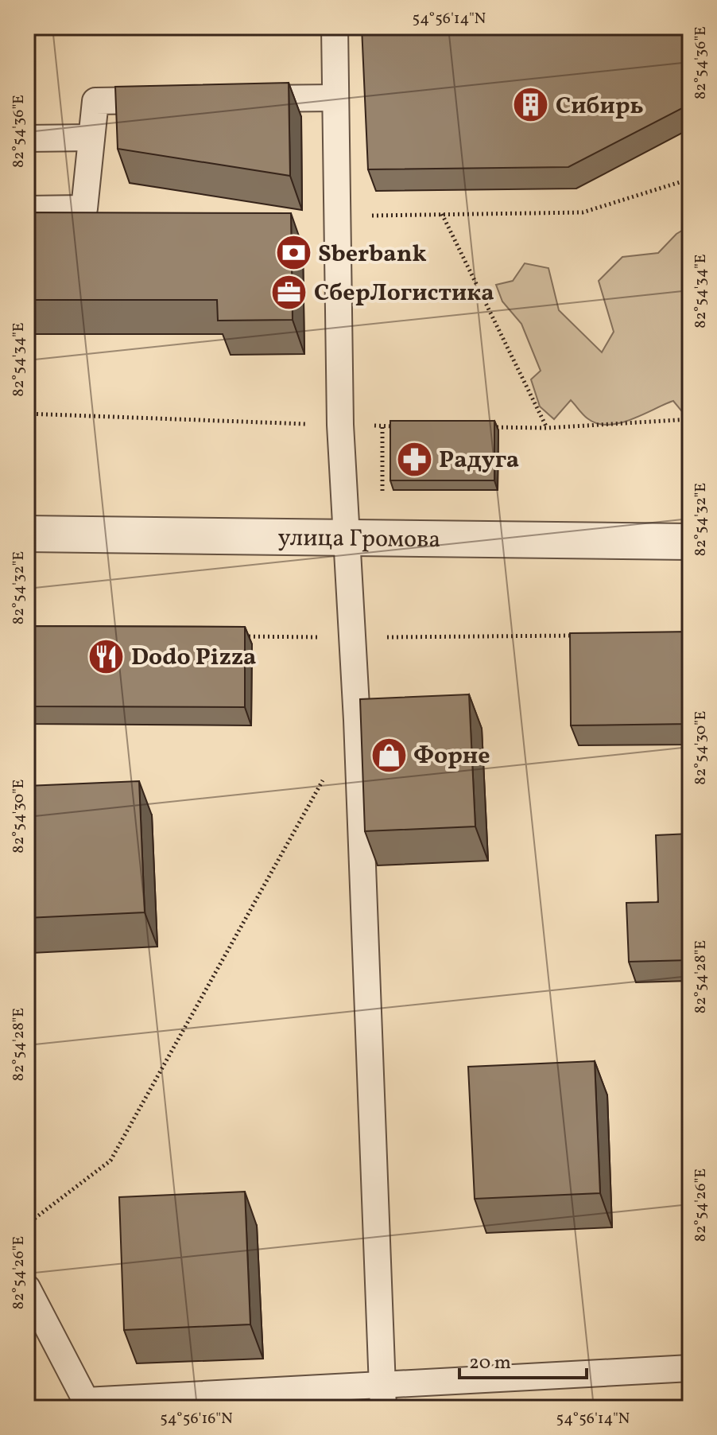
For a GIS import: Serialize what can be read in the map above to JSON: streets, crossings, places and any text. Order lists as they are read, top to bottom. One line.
{"streets":{"street":["улица Громова"]},"places":{"building":["Сибирь"],"bank":["Sberbank"],"office":["СберЛогистика"],"pharmacy":["Радуга"],"restaurant":["Dodo Pizza"],"shop":["Форне"]},"scale_bar":"20 m","coordinates":["54°56'14\"N","82°54'36\"E","82°54'34\"E","82°54'32\"E","82°54'30\"E","82°54'28\"E","82°54'26\"E","54°56'16\"N"]}
